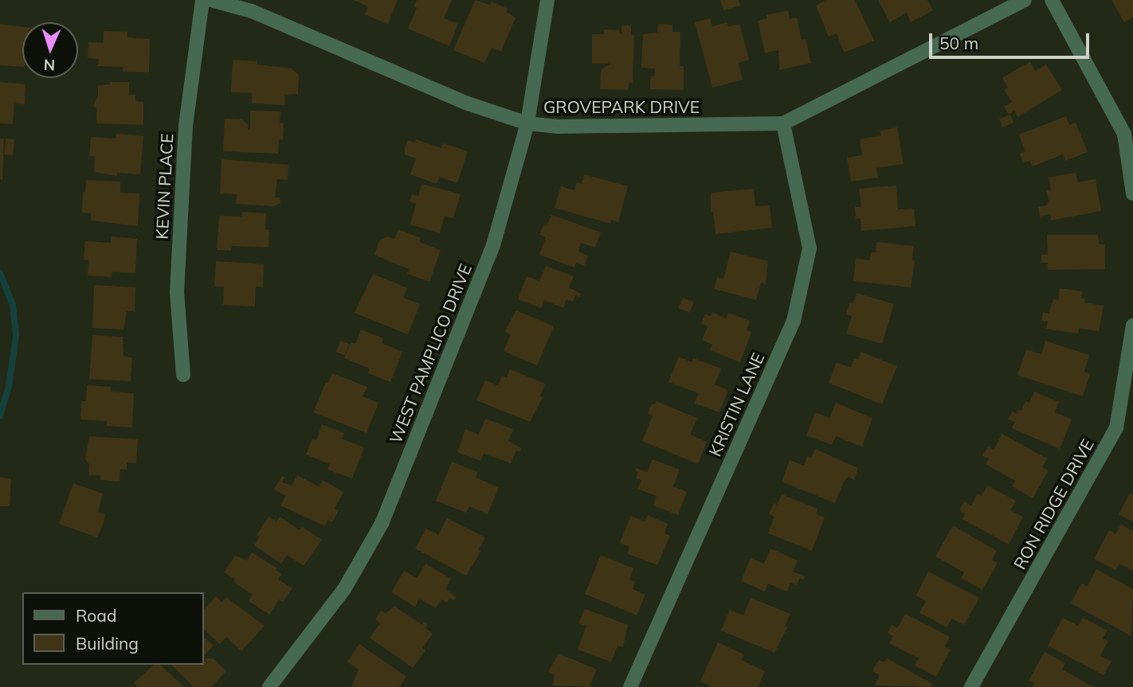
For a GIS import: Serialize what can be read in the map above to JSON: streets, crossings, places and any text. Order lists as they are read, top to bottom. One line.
{"streets":{"street":["GROVEPARK DRIVE","KEVIN PLACE","WEST PAMPLICO DRIVE","KRISTIN LANE","RON RIDGE DRIVE"]},"crossings":[["GROVEPARK DRIVE","WEST PAMPLICO DRIVE"],["GROVEPARK DRIVE","KRISTIN LANE"]],"legend":["Road","Building"],"scale_bar":"50 m","north":"bottom"}
